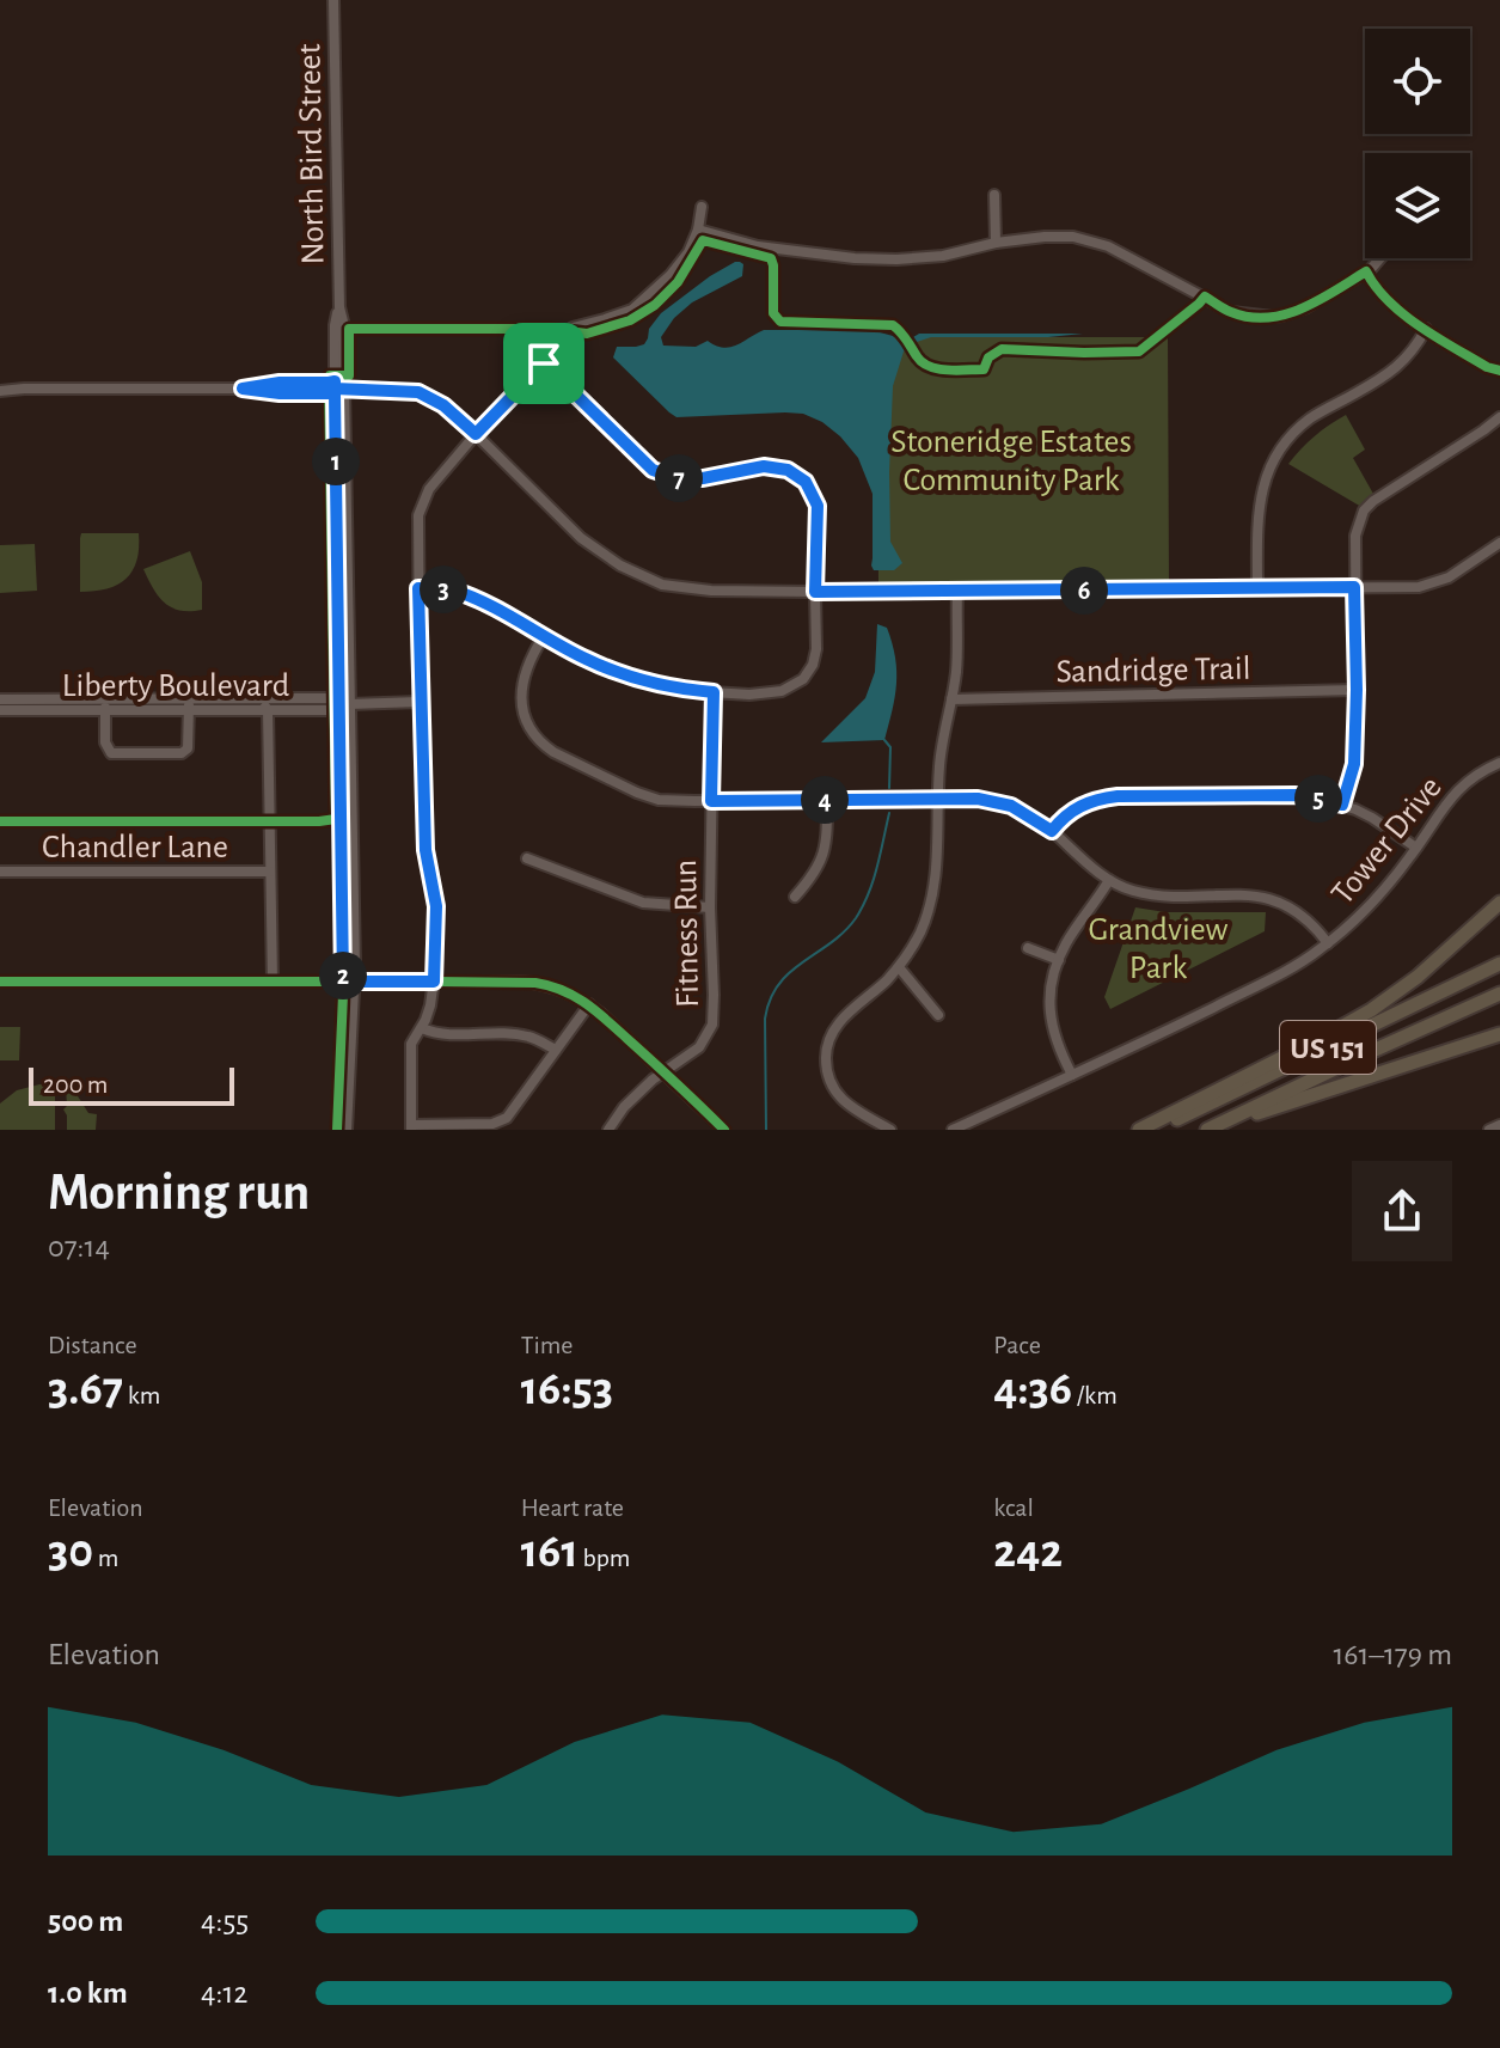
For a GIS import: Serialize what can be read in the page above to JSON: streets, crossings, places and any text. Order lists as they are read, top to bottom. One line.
{"streets":{"highway":["US 151"],"street":["North Bird Street","Sandridge Trail","Liberty Boulevard","Tower Drive","Chandler Lane","Fitness Run"]},"crossings":[["North Bird Street","Liberty Boulevard"]],"parks":["Stoneridge Estates Community Park","Grandview Park"],"scale_bar":"200 m","page":{"pins":["1","7","3","6","5","4","2"],"scale":"200 m","heading":["Morning run","07:14"],"stats":[["Distance","3.67 km"],["Time","16:53"],["Pace","4:36 /km"],["Elevation","30 m"],["Heart rate","161 bpm"],["kcal","242"]],"chart":["Elevation","161–179 m"],"list":[{"name":"500 m","note":"4:55"},{"name":"1.0 km","note":"4:12"}]}}
